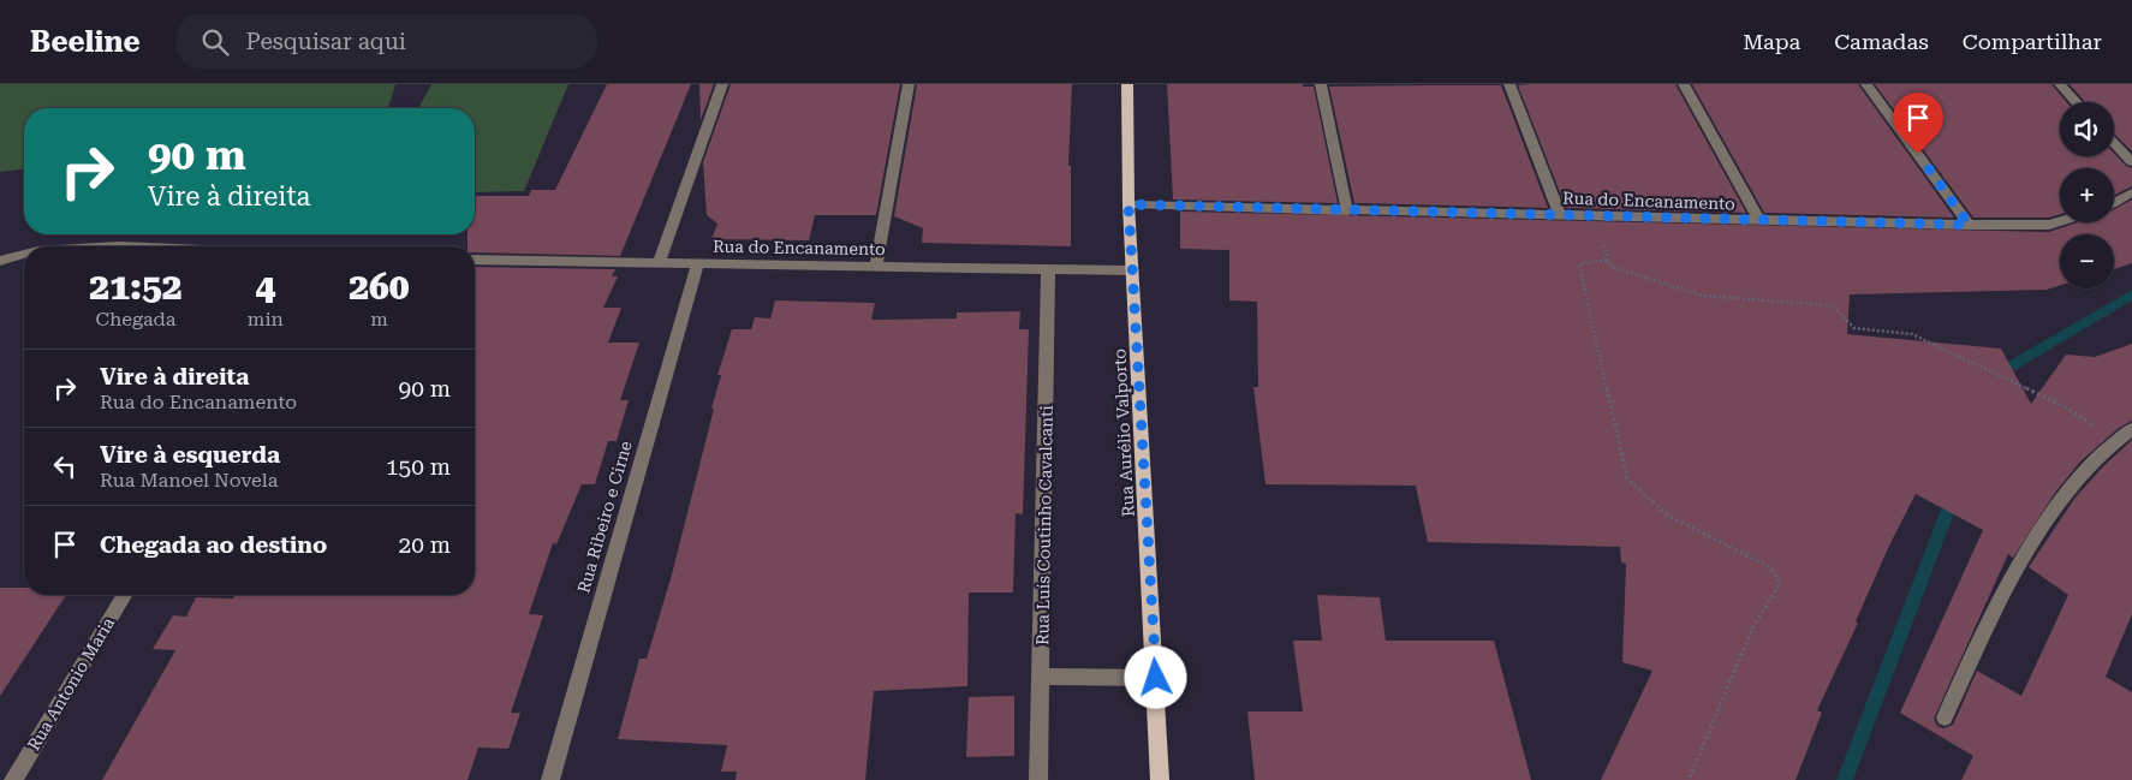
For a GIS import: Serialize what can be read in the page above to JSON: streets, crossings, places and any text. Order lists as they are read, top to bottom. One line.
{"streets":{"main road":["Rua Aurélio Valporto"],"street":["Rua do Encanamento","Rua Ribeiro e Cirne","Rua Luís Coutinho Cavalcanti","Rua Antonio Maria"]},"crossings":[["Rua do Encanamento","Rua Aurélio Valporto"],["Rua do Encanamento","Rua Ribeiro e Cirne"],["Rua do Encanamento","Rua Luís Coutinho Cavalcanti"]],"page":{"header":"Beeline","search":"Pesquisar aqui","nav":["Mapa","Camadas","Compartilhar"],"map_buttons":["+","−"],"turn":["90 m","Vire à direita"],"eta":["21:52","Chegada","4","min","260","m"],"list":[{"name":"Vire à direita","note":"Rua do Encanamento","value":"90 m"},{"name":"Vire à esquerda","note":"Rua Manoel Novela","value":"150 m"},{"name":"Chegada ao destino","value":"20 m"}]}}
